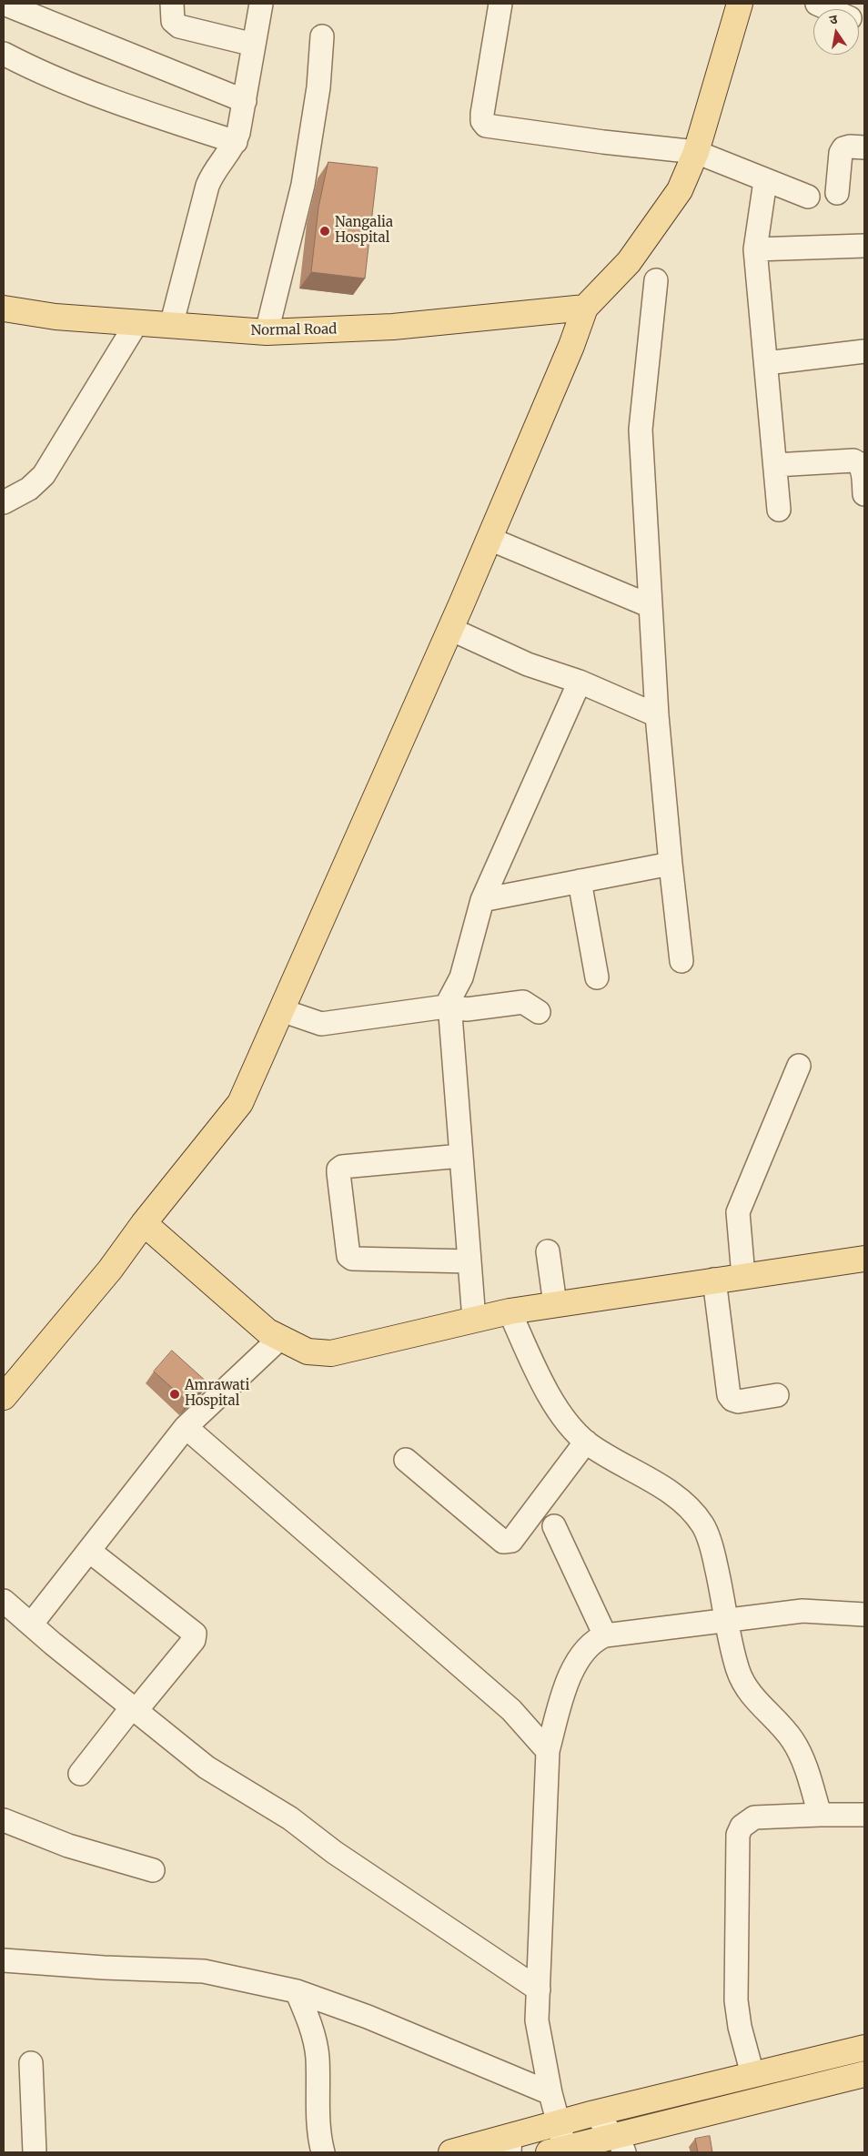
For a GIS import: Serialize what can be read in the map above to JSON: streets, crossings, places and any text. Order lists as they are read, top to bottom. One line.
{"streets":{"main road":["Normal Road"]},"places":["Nangalia Hospital","Amrawati Hospital"],"north":"top"}
